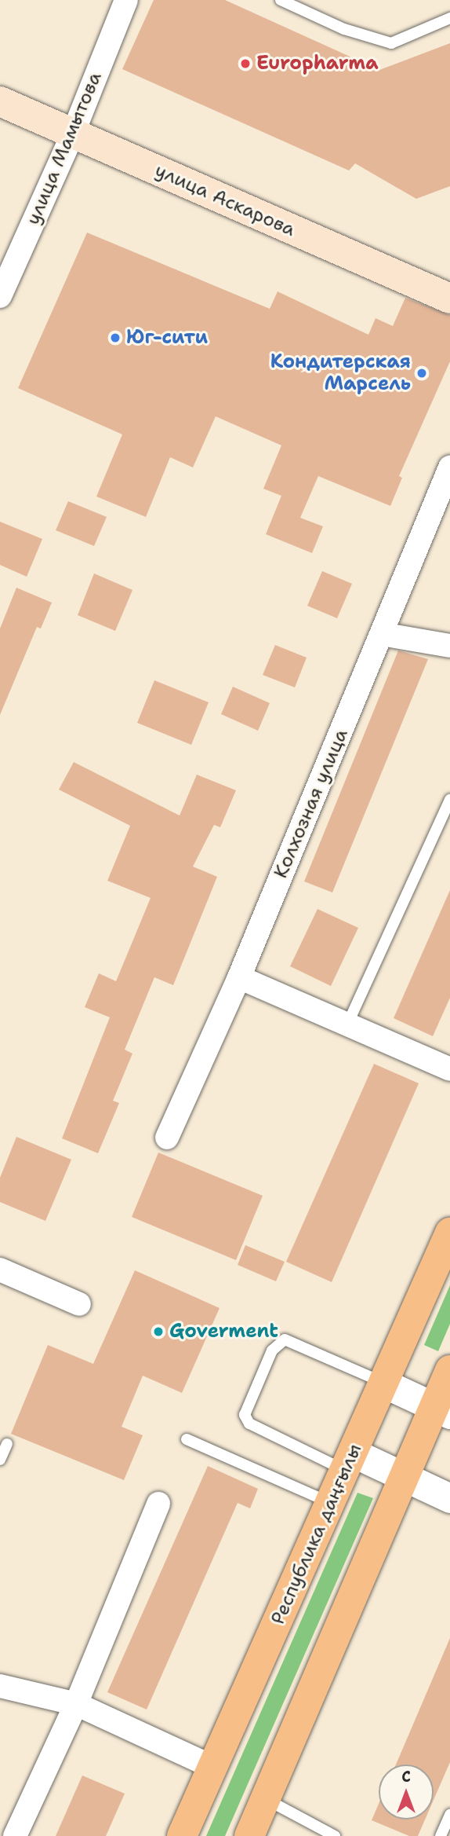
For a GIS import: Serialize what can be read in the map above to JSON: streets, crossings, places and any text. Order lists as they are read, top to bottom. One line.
{"streets":{"main road":["улица Аскарова","Республика даңғылы"],"street":["улица Мамытова","Колхозная улица"]},"crossings":[["улица Мамытова","улица Аскарова"]],"places":["Europharma","Юг-сити","Кондитерская Марсель","Goverment"],"north":"top"}
